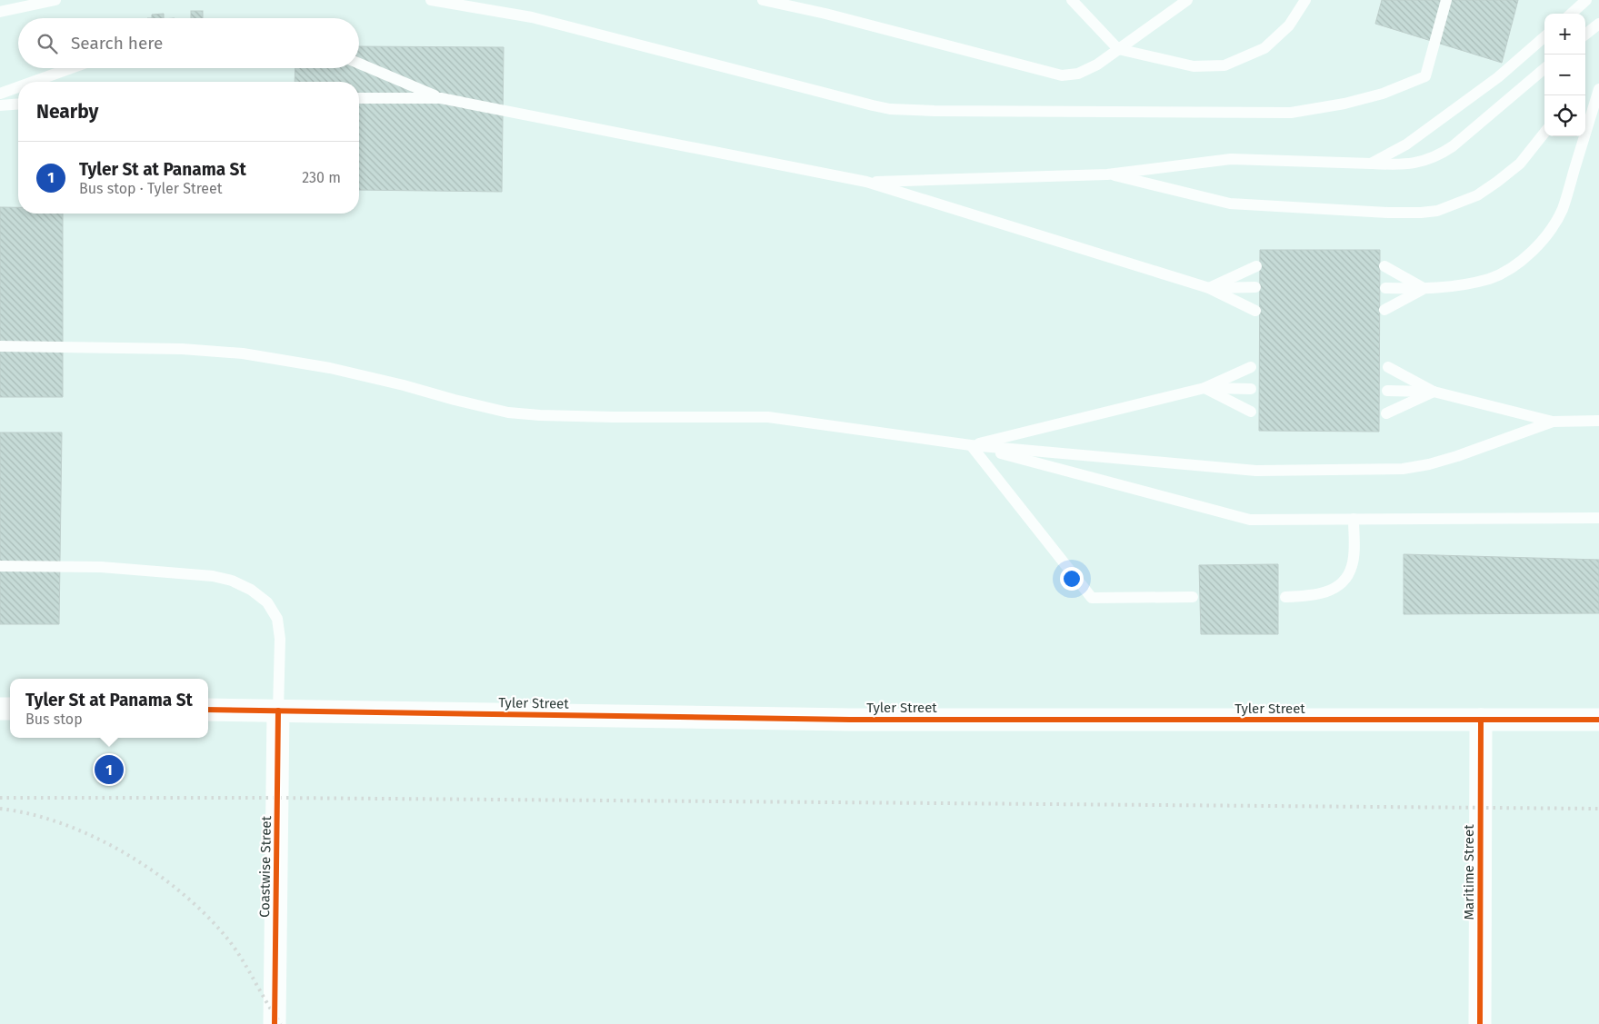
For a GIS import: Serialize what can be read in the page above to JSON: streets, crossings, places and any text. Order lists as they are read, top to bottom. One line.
{"streets":{"street":["Tyler Street","Coastwise Street","Maritime Street"]},"crossings":[["Tyler Street","Coastwise Street"],["Tyler Street","Maritime Street"]],"page":{"map_buttons":["+","−"],"search":"Search here","heading":"Nearby","list":[{"mark":"1","name":"Tyler St at Panama St","note":"Bus stop · Tyler Street","value":"230 m"}],"popup":["Tyler St at Panama St","Bus stop"],"pins":"1"}}
